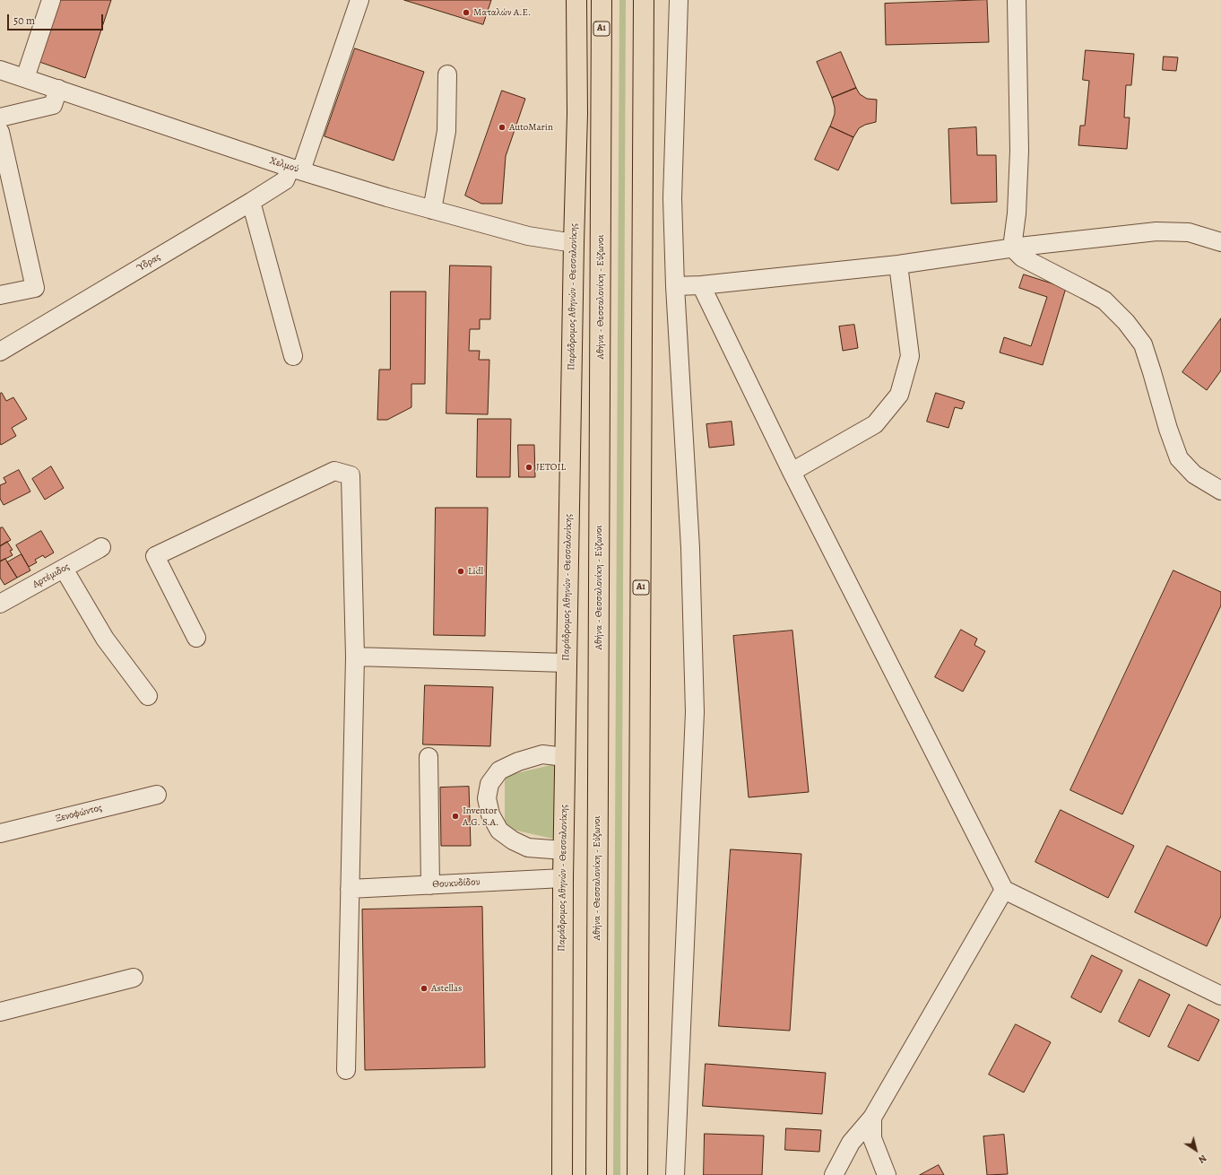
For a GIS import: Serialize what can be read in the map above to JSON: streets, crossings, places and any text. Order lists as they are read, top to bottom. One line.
{"streets":{"main road":["Α1","Παράδρομος Αθηνών - Θεσσαλονίκης","Αθήνα - Θεσσαλονίκη - Εύζωνοι"],"street":["Χελμού","Ύδρας","Αρτέμιδος","Ξενοφώντος","Θουκυδίδου"]},"crossings":[["Χελμού","Ύδρας"],["Χελμού","Παράδρομος Αθηνών - Θεσσαλονίκης"],["Παράδρομος Αθηνών - Θεσσαλονίκης","Θουκυδίδου"]],"places":["Ματαλών Α.Ε.","AutoMarin","JETOIL","Lidl","Inventor A.G. S.A.","Astellas"],"scale_bar":"50 m","north":"bottom right"}
